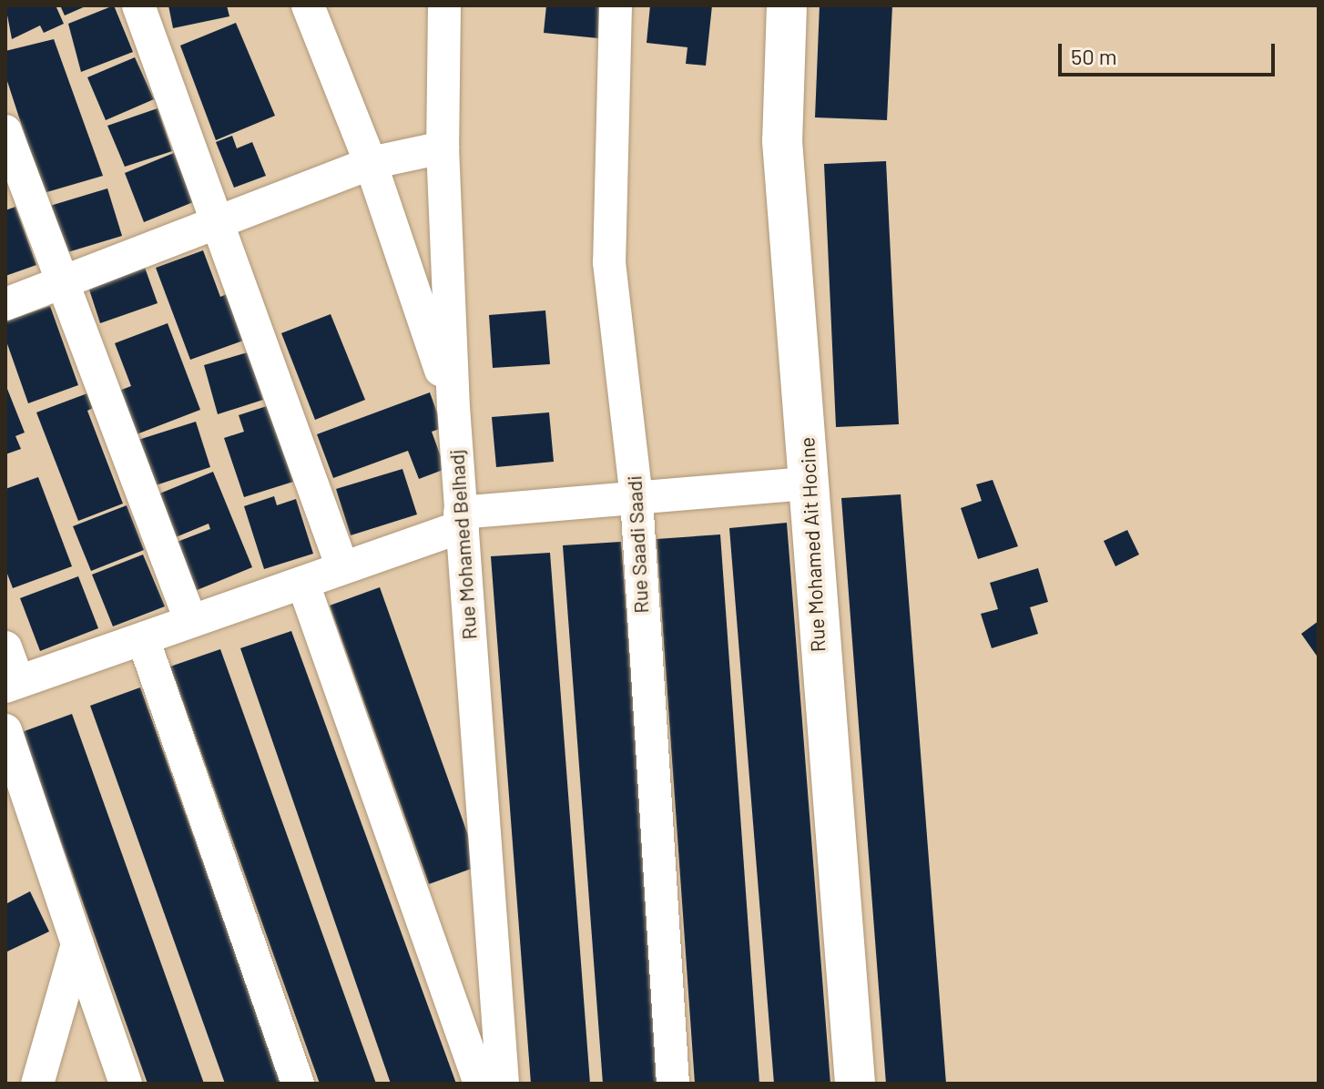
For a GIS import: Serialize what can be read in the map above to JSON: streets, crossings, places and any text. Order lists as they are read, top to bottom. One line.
{"streets":{"street":["Rue Mohamed Belhadj","Rue Saadi Saadi","Rue Mohamed Ait Hocine"]},"scale_bar":"50 m"}
